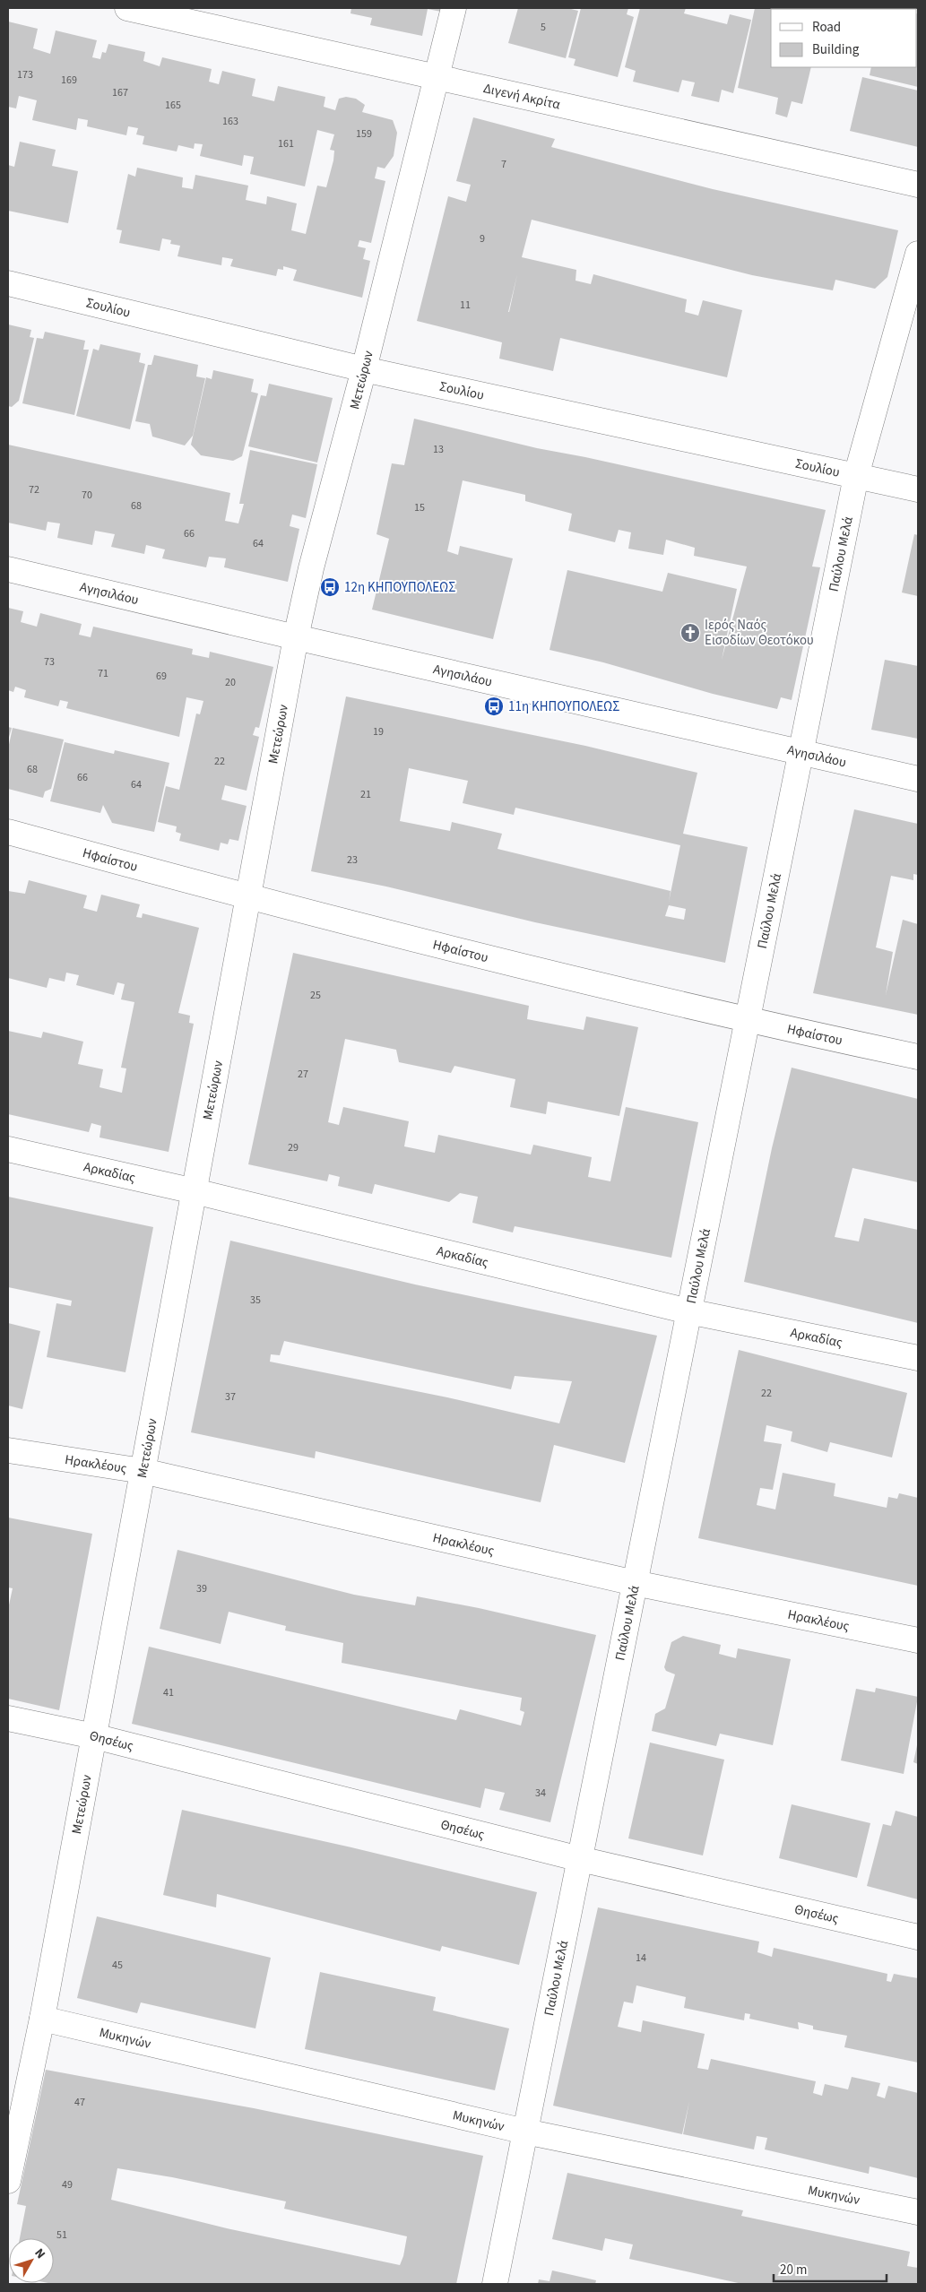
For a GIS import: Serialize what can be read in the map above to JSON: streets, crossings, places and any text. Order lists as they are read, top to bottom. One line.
{"streets":{"street":["Διγενή Ακρίτα","Σουλίου","Μετεώρων","Παύλου Μελά","Αγησιλάου","Ηφαίστου","Αρκαδίας","Ηρακλέους","Θησέως","Μυκηνών"]},"crossings":[["Διγενή Ακρίτα","Μετεώρων"],["Σουλίου","Μετεώρων"],["Σουλίου","Παύλου Μελά"],["Μετεώρων","Αγησιλάου"],["Μετεώρων","Ηφαίστου"],["Μετεώρων","Αρκαδίας"],["Μετεώρων","Ηρακλέους"],["Μετεώρων","Θησέως"],["Μετεώρων","Μυκηνών"],["Παύλου Μελά","Αγησιλάου"],["Παύλου Μελά","Ηφαίστου"],["Παύλου Μελά","Αρκαδίας"],["Παύλου Μελά","Ηρακλέους"],["Παύλου Μελά","Θησέως"],["Παύλου Μελά","Μυκηνών"]],"places":{"bus stop":["12η ΚΗΠΟΥΠΟΛΕΩΣ","11η ΚΗΠΟΥΠΟΛΕΩΣ"],"church":["Ιερός Ναός Εισοδίων Θεοτόκου"]},"house_numbers":["5","173","169","167","165","163","159","161","7","9","11","13","72","70","68","15","66","64","73","71","69","20","19","22","68","66","64","21","23","25","27","29","35","22","37","39","41","34","14","45","47","49","51"],"legend":["Road","Building"],"scale_bar":"20 m","north":"top right"}
